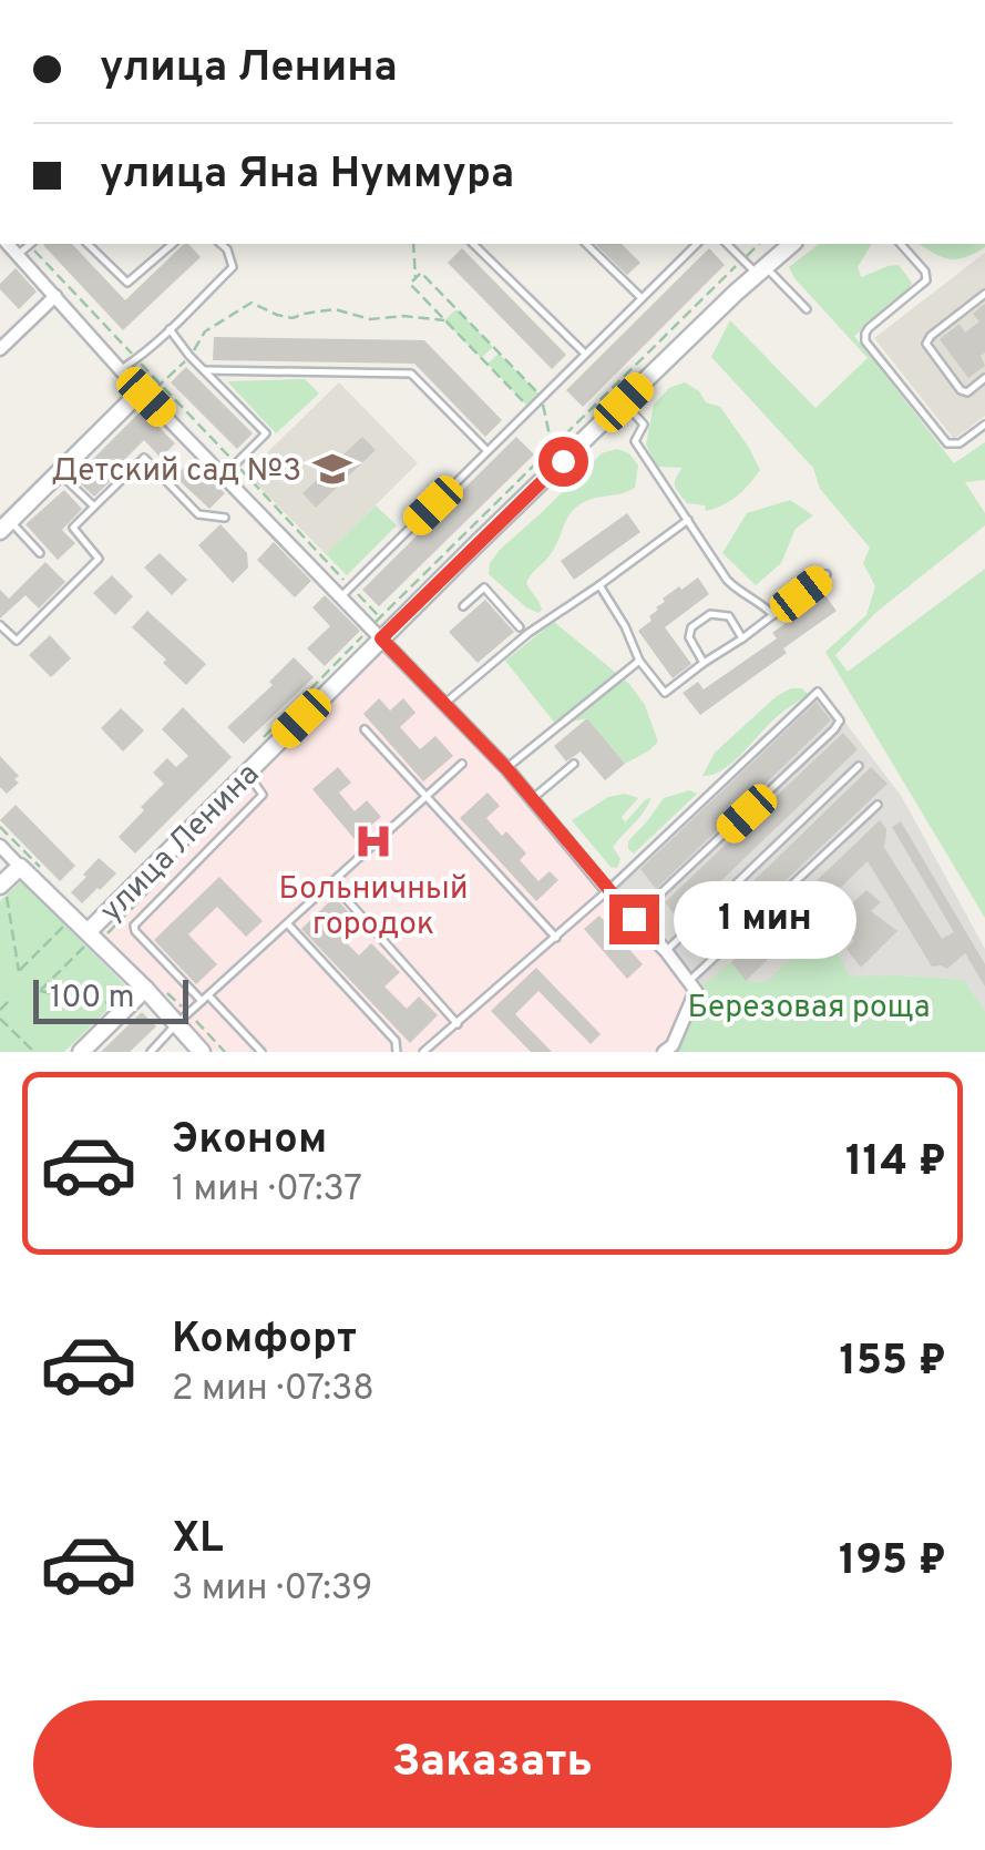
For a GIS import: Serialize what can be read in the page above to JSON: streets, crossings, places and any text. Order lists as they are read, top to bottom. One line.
{"streets":{"main road":["улица Ленина"]},"parks":["Березовая роща"],"places":{"school or university":["Детский сад №3"],"hospital":["Больничный городок"]},"scale_bar":"100 m","page":{"banner":["улица Ленина","улица Яна Нуммура"],"bubble":"1 мин","scale":"100 m","list":[{"name":"Эконом","note":"1 мин · 07:37","value":"114 ₽"},{"name":"Комфорт","note":"2 мин · 07:38","value":"155 ₽"},{"name":"XL","note":"3 мин · 07:39","value":"195 ₽"}],"buttons":"Заказать"}}
